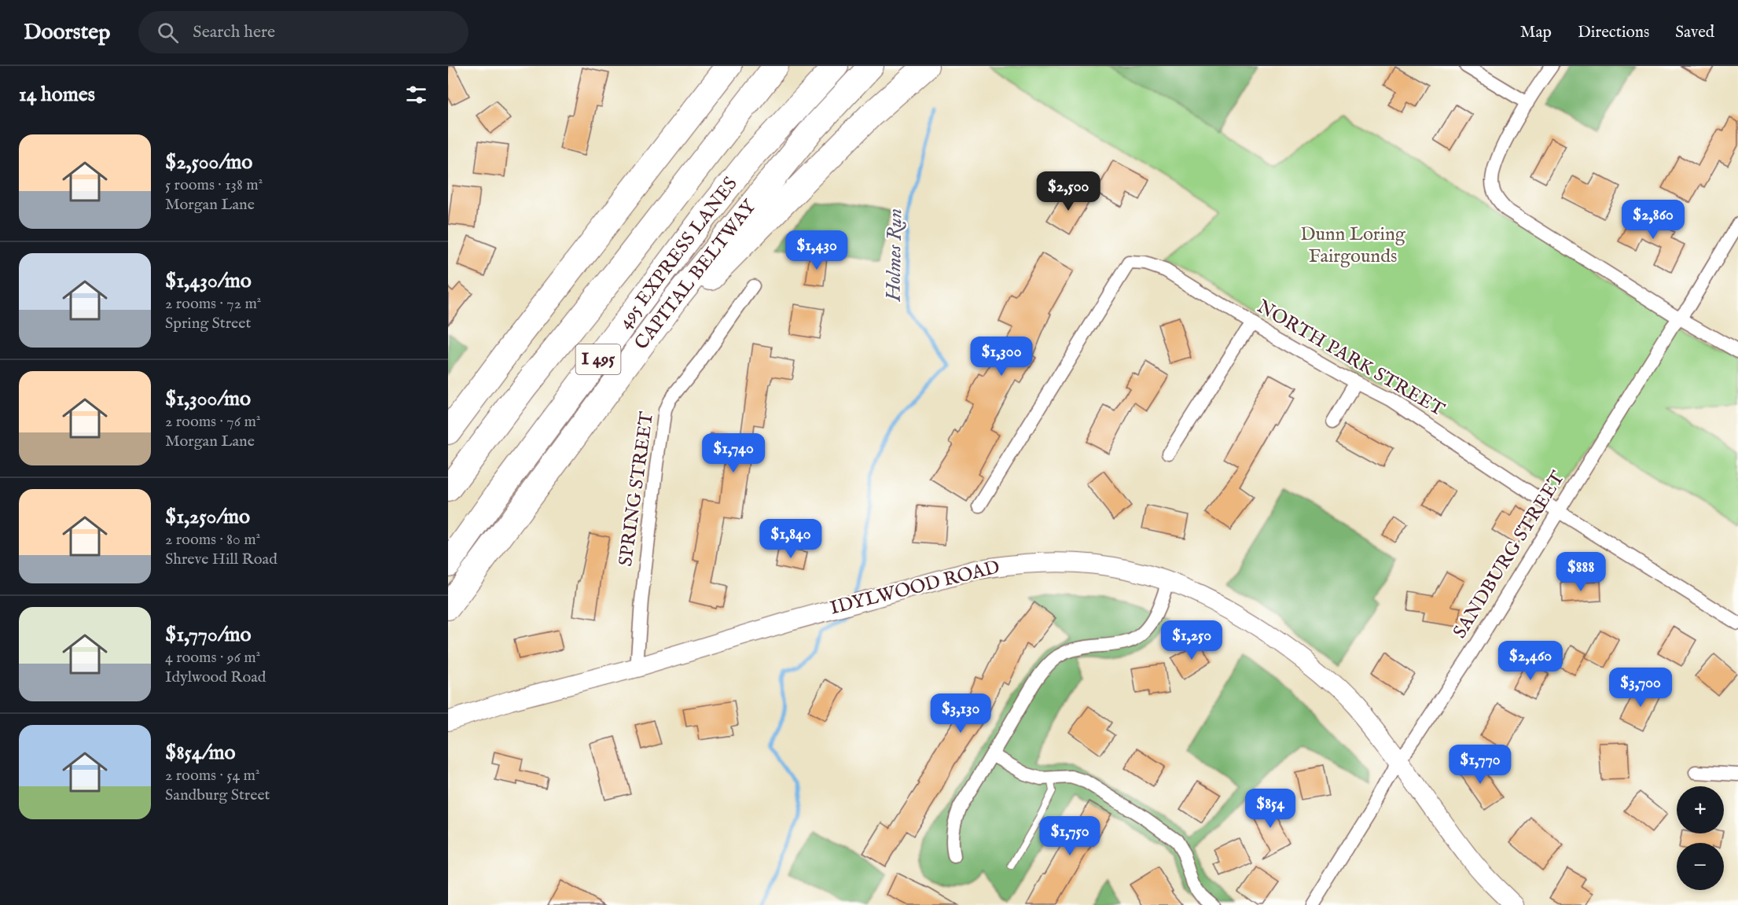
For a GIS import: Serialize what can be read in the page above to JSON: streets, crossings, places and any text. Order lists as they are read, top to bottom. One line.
{"streets":{"highway":["495 EXPRESS LANES","CAPITAL BELTWAY","I 495"],"main road":["IDYLWOOD ROAD"],"street":["NORTH PARK STREET","SPRING STREET","SANDBURG STREET"]},"crossings":[["NORTH PARK STREET","SANDBURG STREET"],["SPRING STREET","IDYLWOOD ROAD"],["SANDBURG STREET","IDYLWOOD ROAD"]],"water":["Holmes Run"],"parks":["Dunn Loring Fairgounds"],"page":{"header":"Doorstep","search":"Search here","nav":["Map","Directions","Saved"],"heading":"14 homes","list":[{"name":"$2,500/mo","note":"5 rooms · 138 m² · Morgan Lane"},{"name":"$1,430/mo","note":"2 rooms · 72 m² · Spring Street"},{"name":"$1,300/mo","note":"2 rooms · 76 m² · Morgan Lane"},{"name":"$1,250/mo","note":"2 rooms · 80 m² · Shreve Hill Road"},{"name":"$1,770/mo","note":"4 rooms · 96 m² · Idylwood Road"},{"name":"$854/mo","note":"2 rooms · 54 m² · Sandburg Street"}],"price":["$2,500","$2,860","$1,430","$1,300","$1,740","$1,840","$888","$1,250","$2,460","$3,700","$3,130","$1,770","$854","$1,750"],"map_buttons":["+","−"]}}
